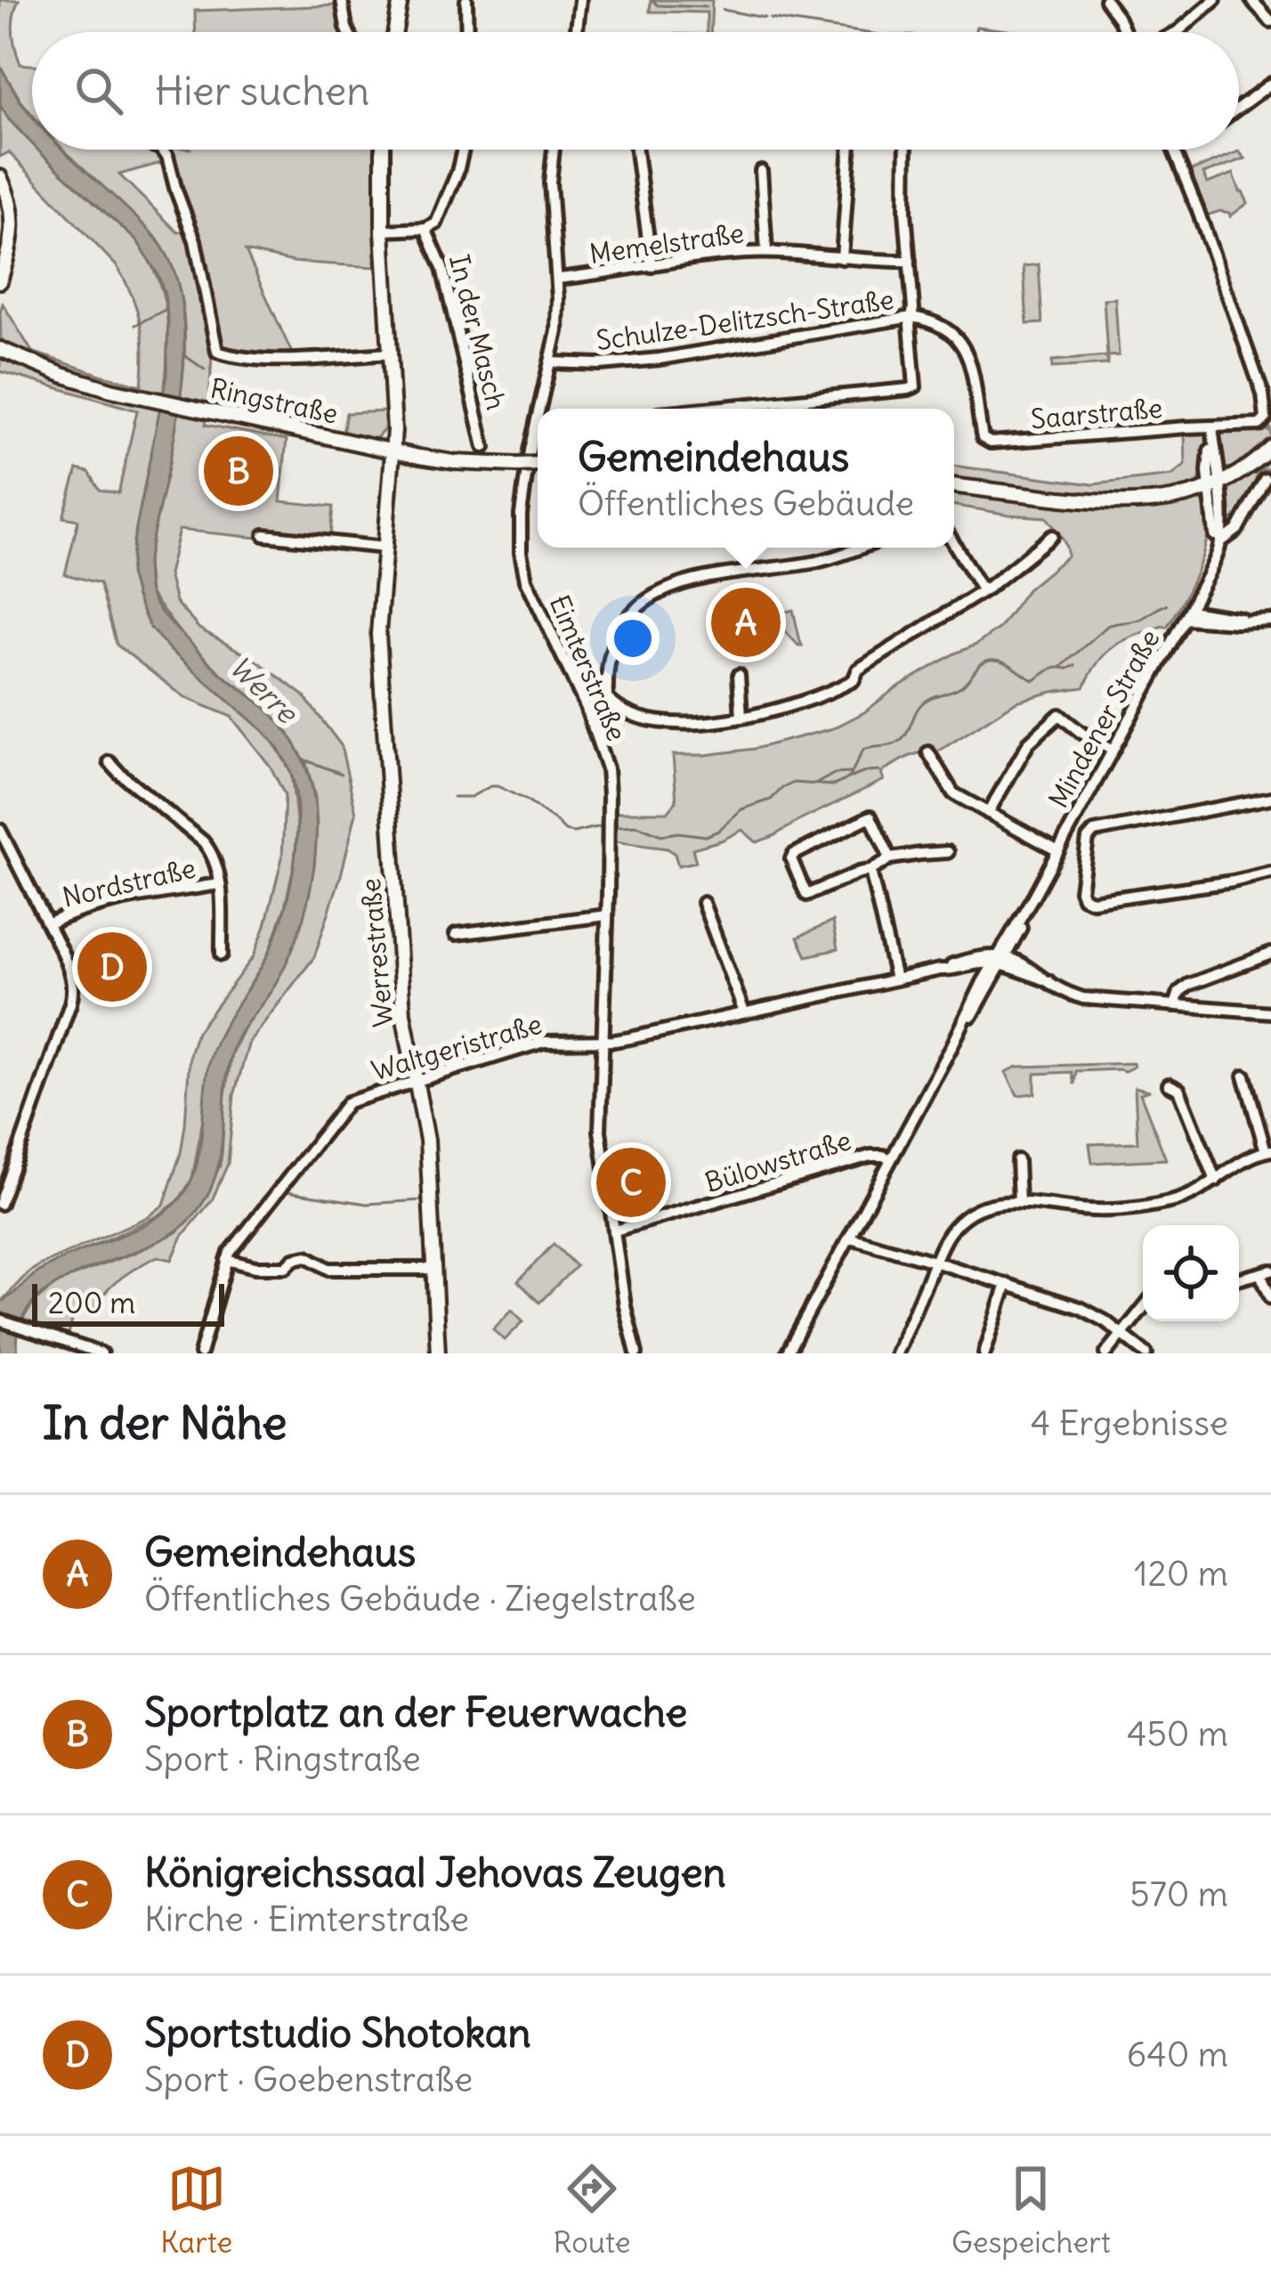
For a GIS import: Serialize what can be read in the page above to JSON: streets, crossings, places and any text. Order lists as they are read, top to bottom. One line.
{"streets":{"main road":["Ringstraße","Werrestraße"],"street":["Memelstraße","Schulze-Delitzsch-Straße","In der Masch","Saarstraße","Eimterstraße","Mindener Straße","Nordstraße","Waltgeristraße","Bülowstraße"]},"crossings":[["Memelstraße","Eimterstraße"],["Schulze-Delitzsch-Straße","Saarstraße"],["Schulze-Delitzsch-Straße","Eimterstraße"],["Ringstraße","Werrestraße"],["Eimterstraße","Waltgeristraße"],["Eimterstraße","Bülowstraße"],["Mindener Straße","Waltgeristraße"],["Mindener Straße","Bülowstraße"],["Werrestraße","Waltgeristraße"]],"water":["Werre"],"scale_bar":"200 m","page":{"search":"Hier suchen","popup":["Gemeindehaus","Öffentliches Gebäude"],"pins":["B","A","D","C"],"scale":"200 m","heading":["In der Nähe","4 Ergebnisse"],"list":[{"mark":"A","name":"Gemeindehaus","note":"Öffentliches Gebäude · Ziegelstraße","value":"120 m"},{"mark":"B","name":"Sportplatz an der Feuerwache","note":"Sport · Ringstraße","value":"450 m"},{"mark":"C","name":"Königreichssaal Jehovas Zeugen","note":"Kirche · Eimterstraße","value":"570 m"},{"mark":"D","name":"Sportstudio Shotokan","note":"Sport · Goebenstraße","value":"640 m"}],"nav":["Karte","Route","Gespeichert"]}}
